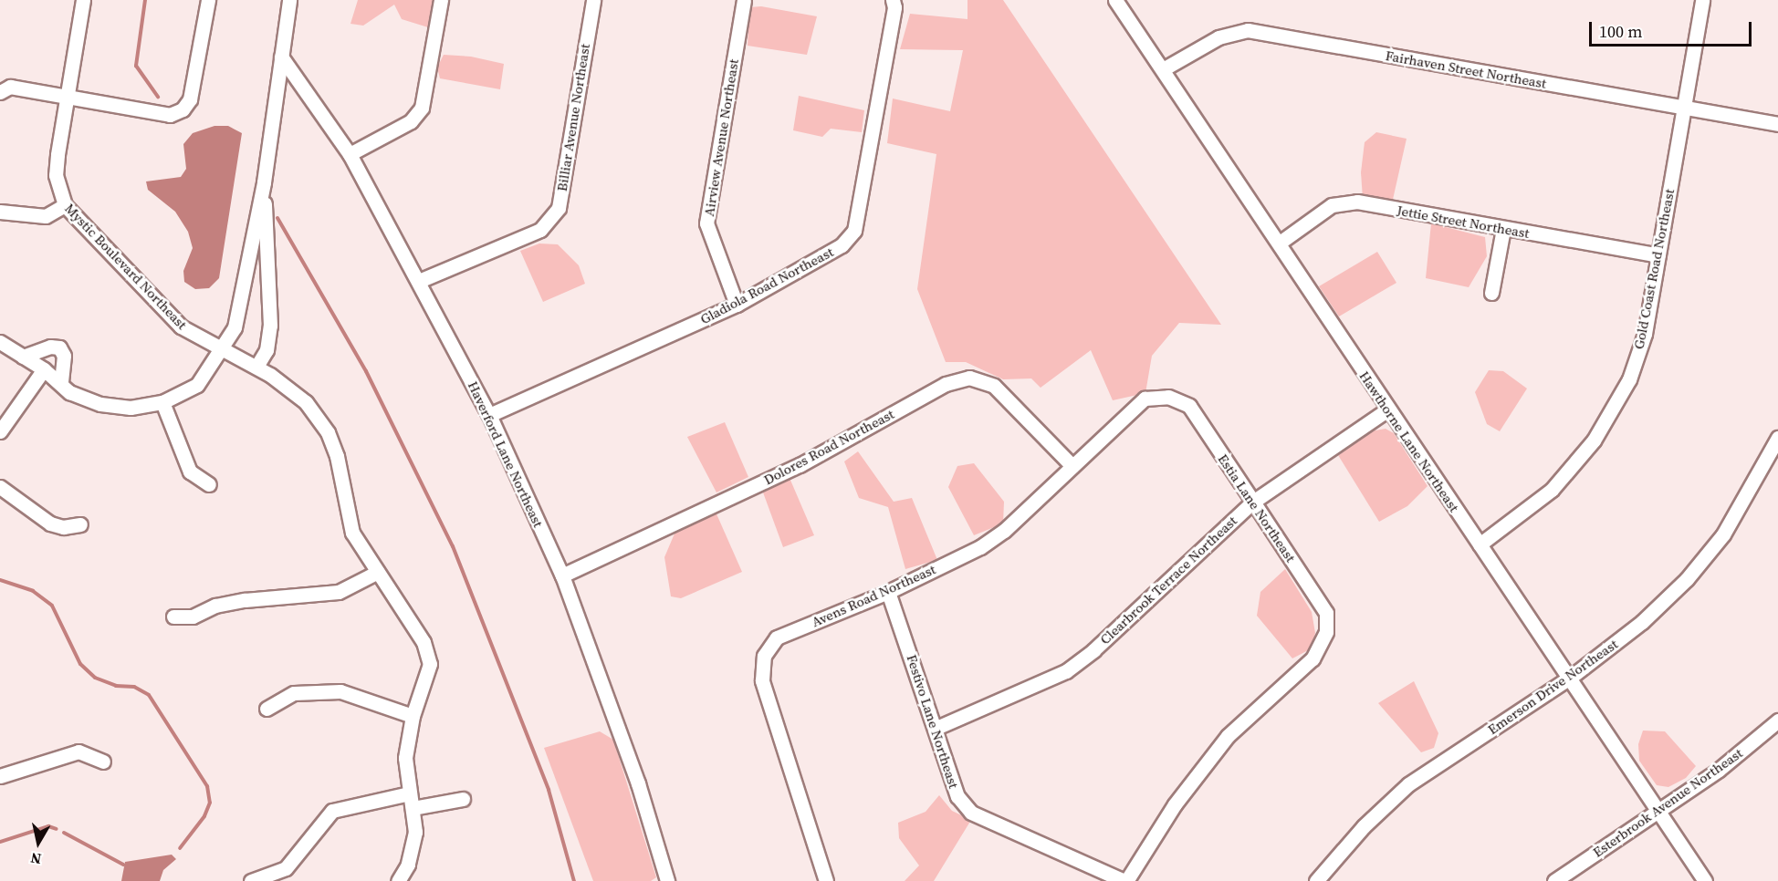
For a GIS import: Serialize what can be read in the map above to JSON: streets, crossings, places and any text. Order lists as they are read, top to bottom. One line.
{"streets":{"street":["Fairhaven Street Northeast","Billiar Avenue Northeast","Airview Avenue Northeast","Jettie Street Northeast","Mystic Boulevard Northeast","Gold Coast Road Northeast","Gladiola Road Northeast","Hawthorne Lane Northeast","Dolores Road Northeast","Haverford Lane Northeast","Estia Lane Northeast","Clearbrook Terrace Northeast","Avens Road Northeast","Emerson Drive Northeast","Festivo Lane Northeast","Esterbrook Avenue Northeast"]},"crossings":[["Fairhaven Street Northeast","Gold Coast Road Northeast"],["Fairhaven Street Northeast","Hawthorne Lane Northeast"],["Billiar Avenue Northeast","Haverford Lane Northeast"],["Airview Avenue Northeast","Gladiola Road Northeast"],["Jettie Street Northeast","Gold Coast Road Northeast"],["Jettie Street Northeast","Hawthorne Lane Northeast"],["Gold Coast Road Northeast","Hawthorne Lane Northeast"],["Gladiola Road Northeast","Haverford Lane Northeast"],["Hawthorne Lane Northeast","Clearbrook Terrace Northeast"],["Hawthorne Lane Northeast","Emerson Drive Northeast"],["Hawthorne Lane Northeast","Esterbrook Avenue Northeast"],["Dolores Road Northeast","Haverford Lane Northeast"],["Dolores Road Northeast","Avens Road Northeast"],["Estia Lane Northeast","Clearbrook Terrace Northeast"],["Estia Lane Northeast","Avens Road Northeast"],["Estia Lane Northeast","Festivo Lane Northeast"],["Clearbrook Terrace Northeast","Festivo Lane Northeast"],["Avens Road Northeast","Festivo Lane Northeast"]],"scale_bar":"100 m","north":"bottom"}
